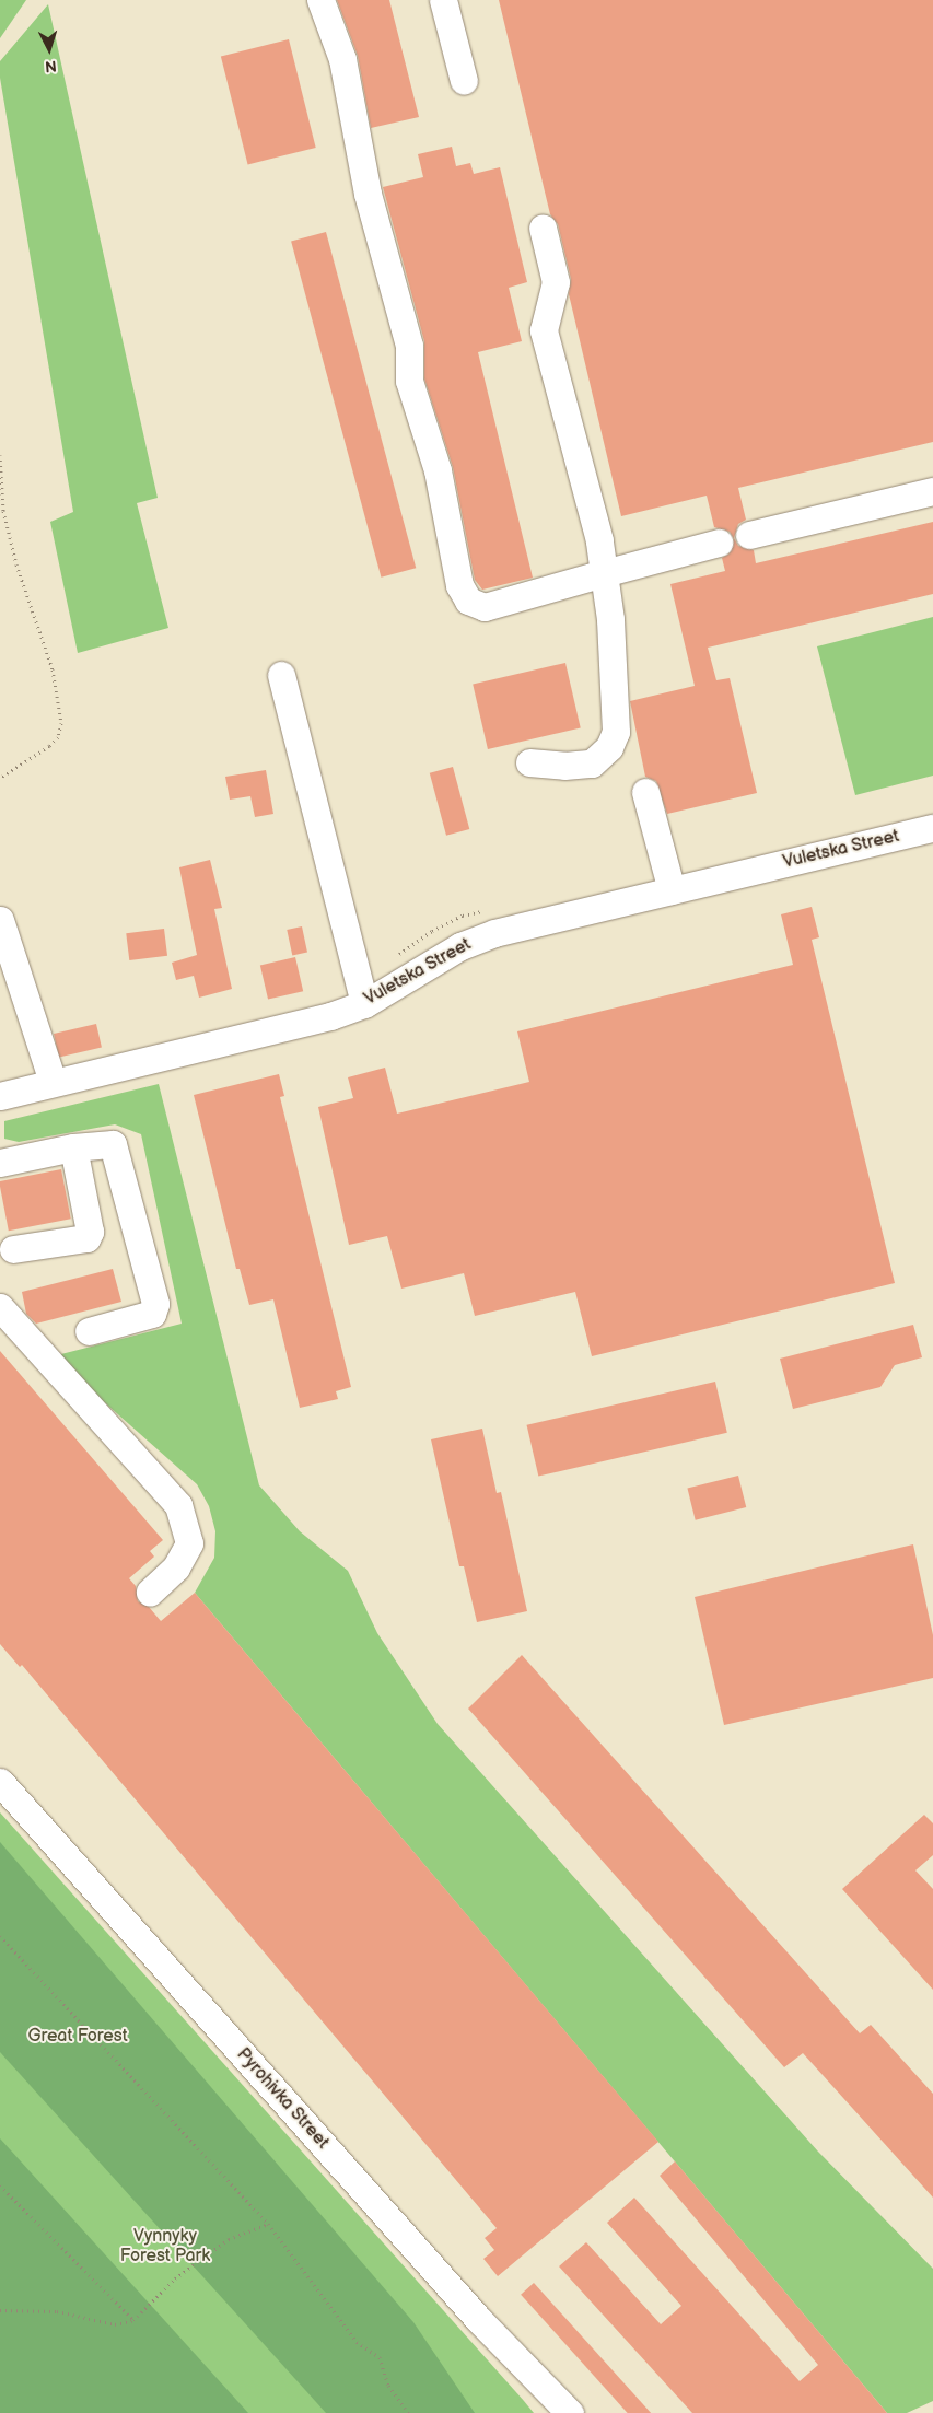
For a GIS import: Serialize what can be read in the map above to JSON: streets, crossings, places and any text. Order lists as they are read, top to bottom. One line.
{"streets":{"street":["Vuletska Street","Pyrohivka Street"]},"parks":["Great Forest","Vynnyky Forest Park"],"north":"bottom"}
